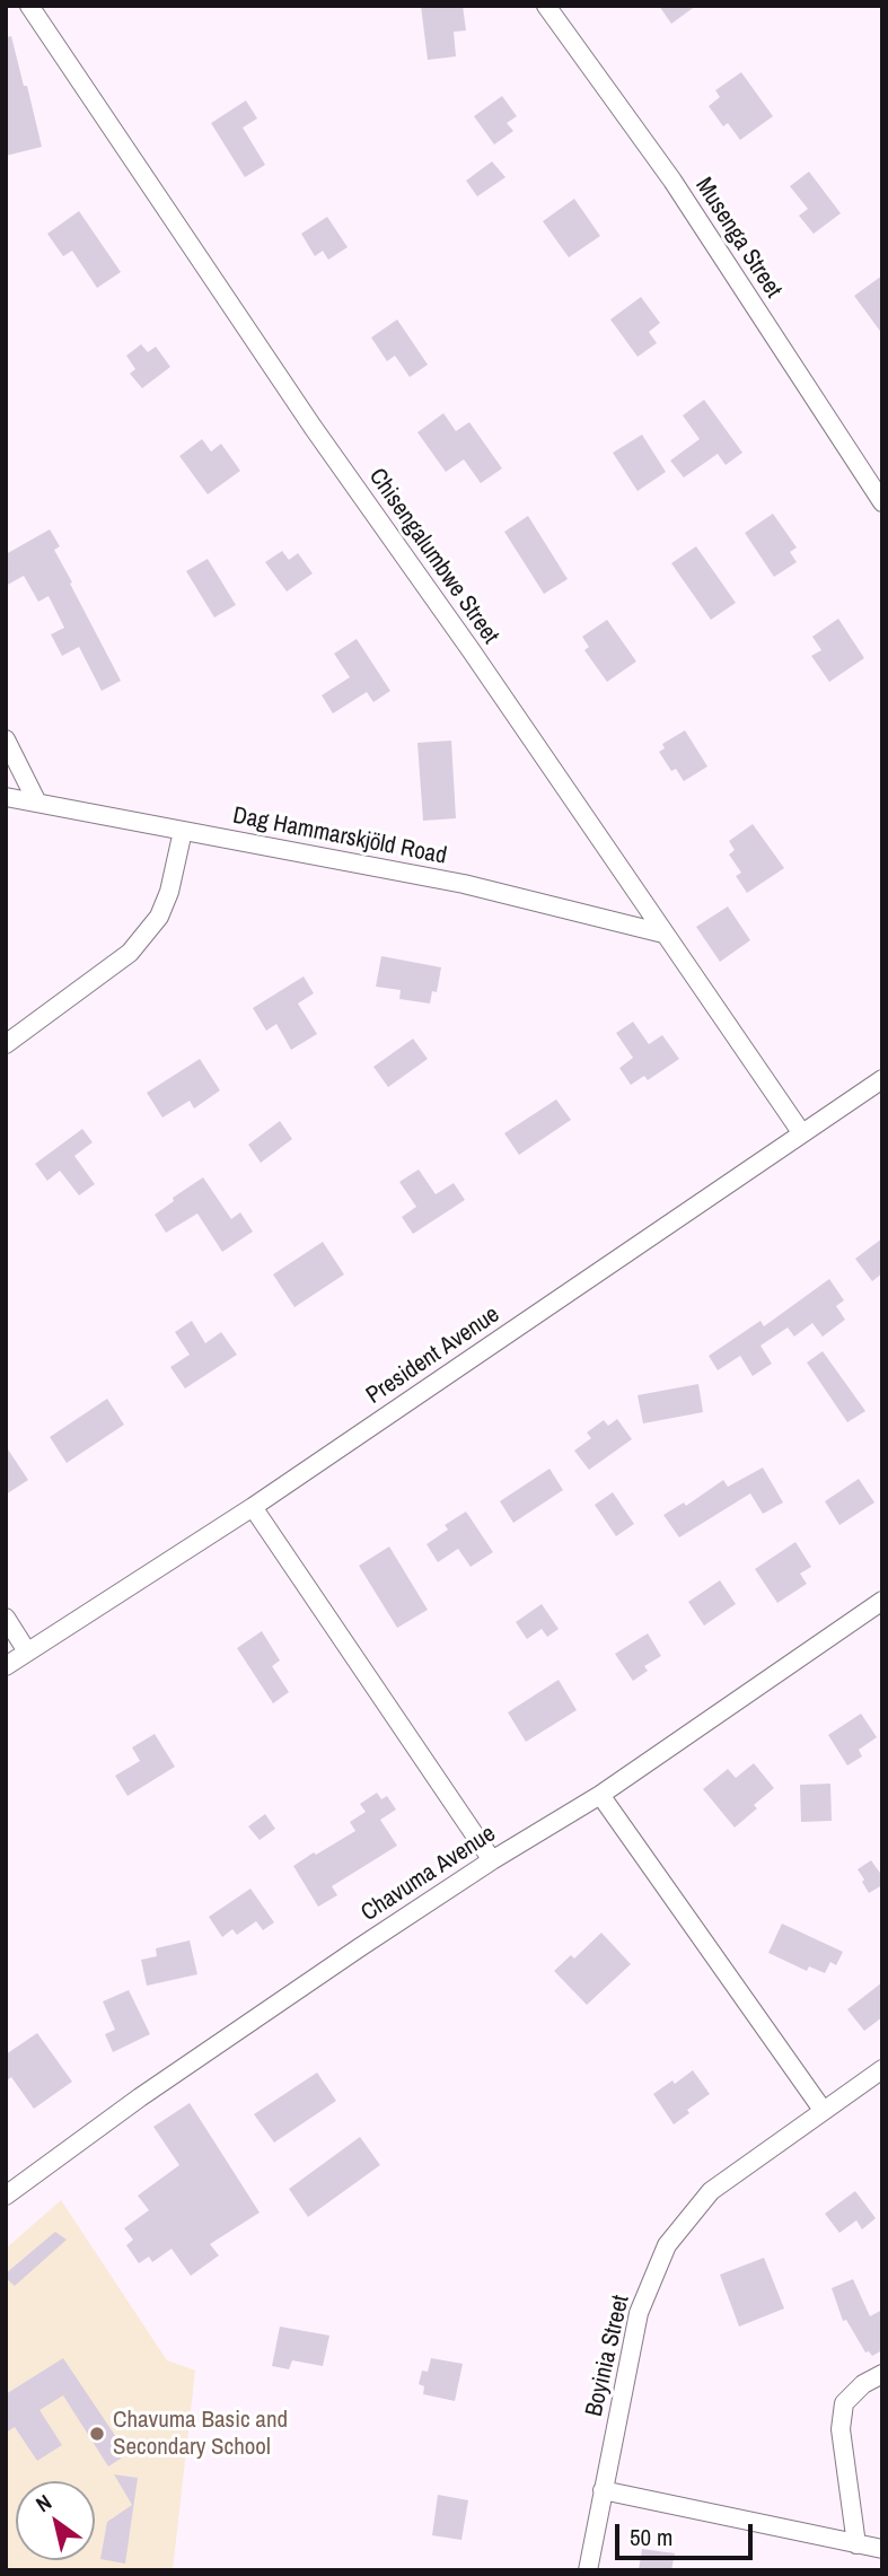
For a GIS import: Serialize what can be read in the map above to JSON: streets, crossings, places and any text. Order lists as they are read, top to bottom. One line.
{"streets":{"street":["Musenga Street","Chisengalumbwe Street","Dag Hammarskjöld Road","President Avenue","Chavuma Avenue","Boyinia Street"]},"crossings":[["Chisengalumbwe Street","President Avenue"]],"places":["Chavuma Basic and Secondary School"],"scale_bar":"50 m","north":"top left"}
